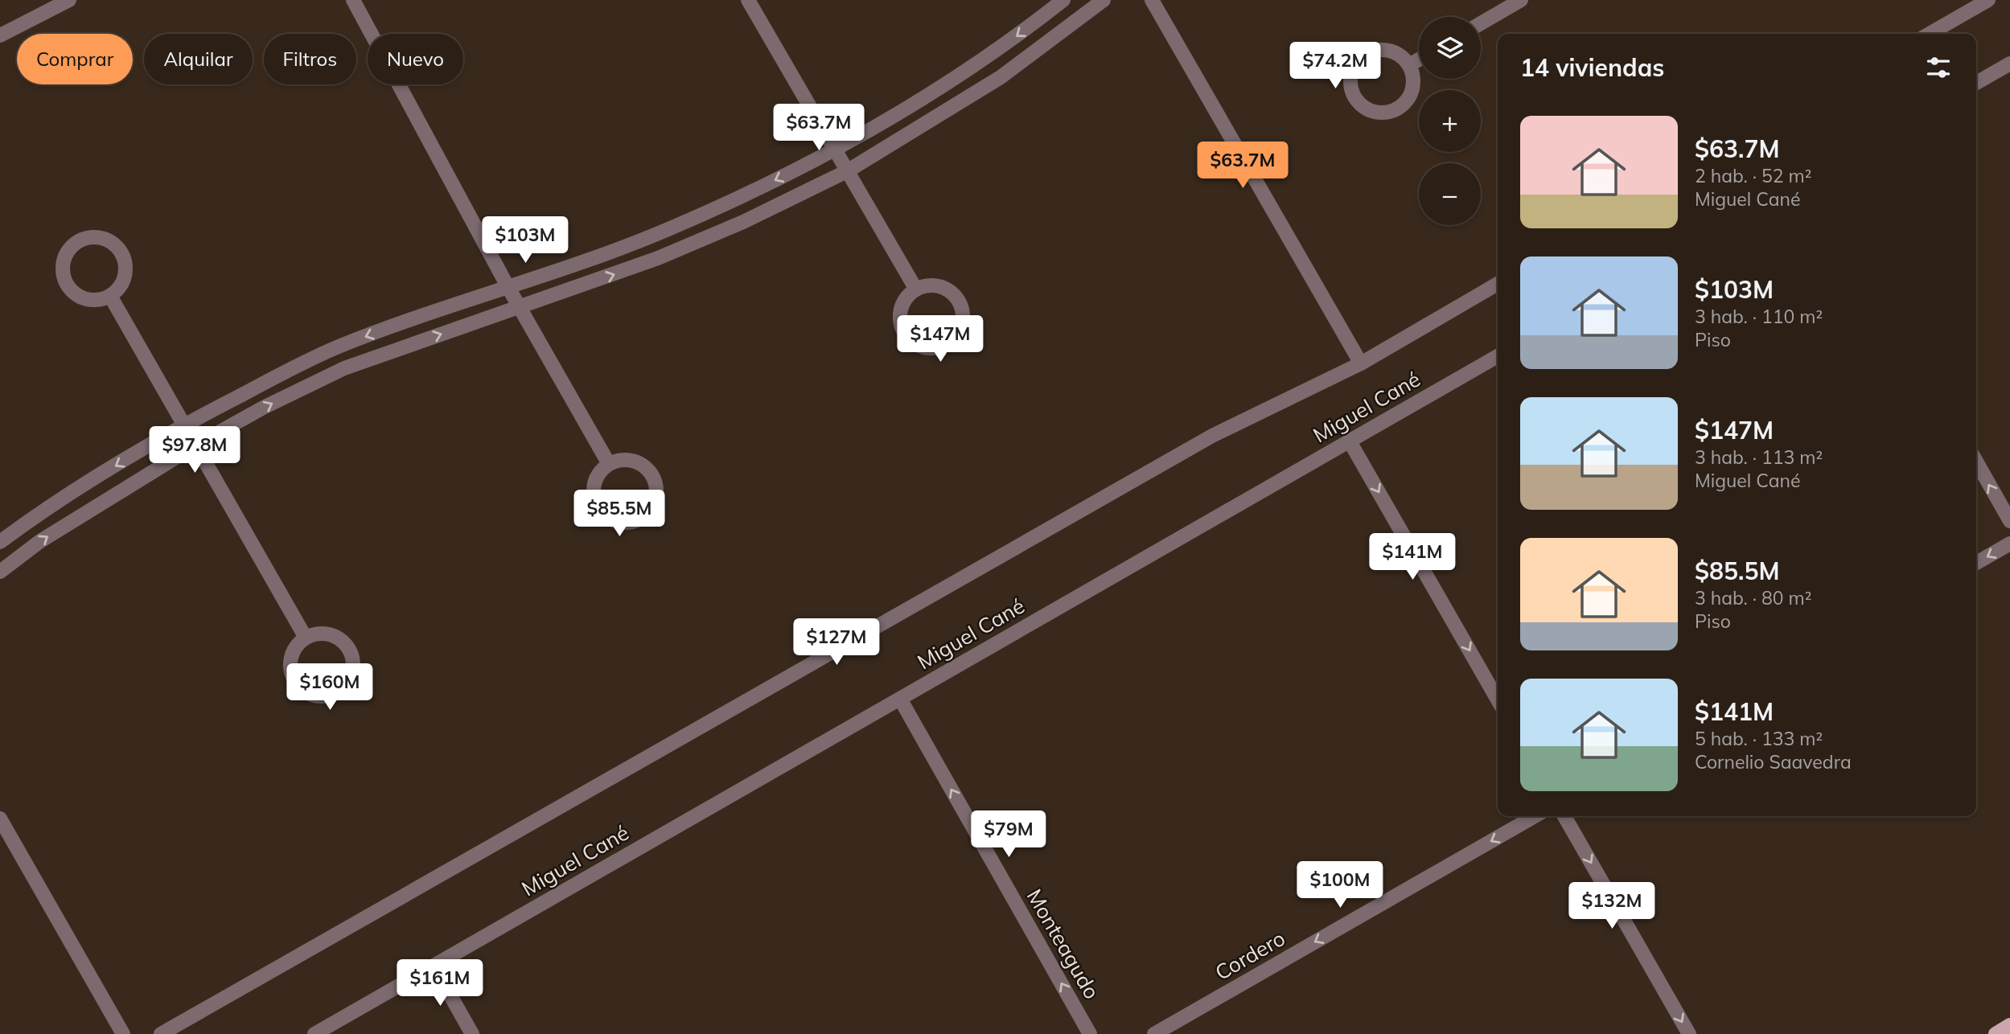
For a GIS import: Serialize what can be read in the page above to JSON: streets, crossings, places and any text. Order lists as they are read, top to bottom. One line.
{"streets":{"street":["Miguel Cané","Monteagudo","Cordero"]},"crossings":[["Miguel Cané","Monteagudo"]],"one_way":["Monteagudo","Cordero"],"page":{"map_buttons":["+","−"],"chip":["Comprar","Alquilar","Filtros","Nuevo"],"heading":"14 viviendas","price":["$74.2M","$63.7M","$63.7M","$103M","$147M","$97.8M","$85.5M","$141M","$127M","$160M","$79M","$100M","$132M","$161M"],"list":[{"name":"$63.7M","note":"2 hab. · 52 m² · Miguel Cané"},{"name":"$103M","note":"3 hab. · 110 m² · Piso"},{"name":"$147M","note":"3 hab. · 113 m² · Miguel Cané"},{"name":"$85.5M","note":"3 hab. · 80 m² · Piso"},{"name":"$141M","note":"5 hab. · 133 m² · Cornelio Saavedra"}]}}
